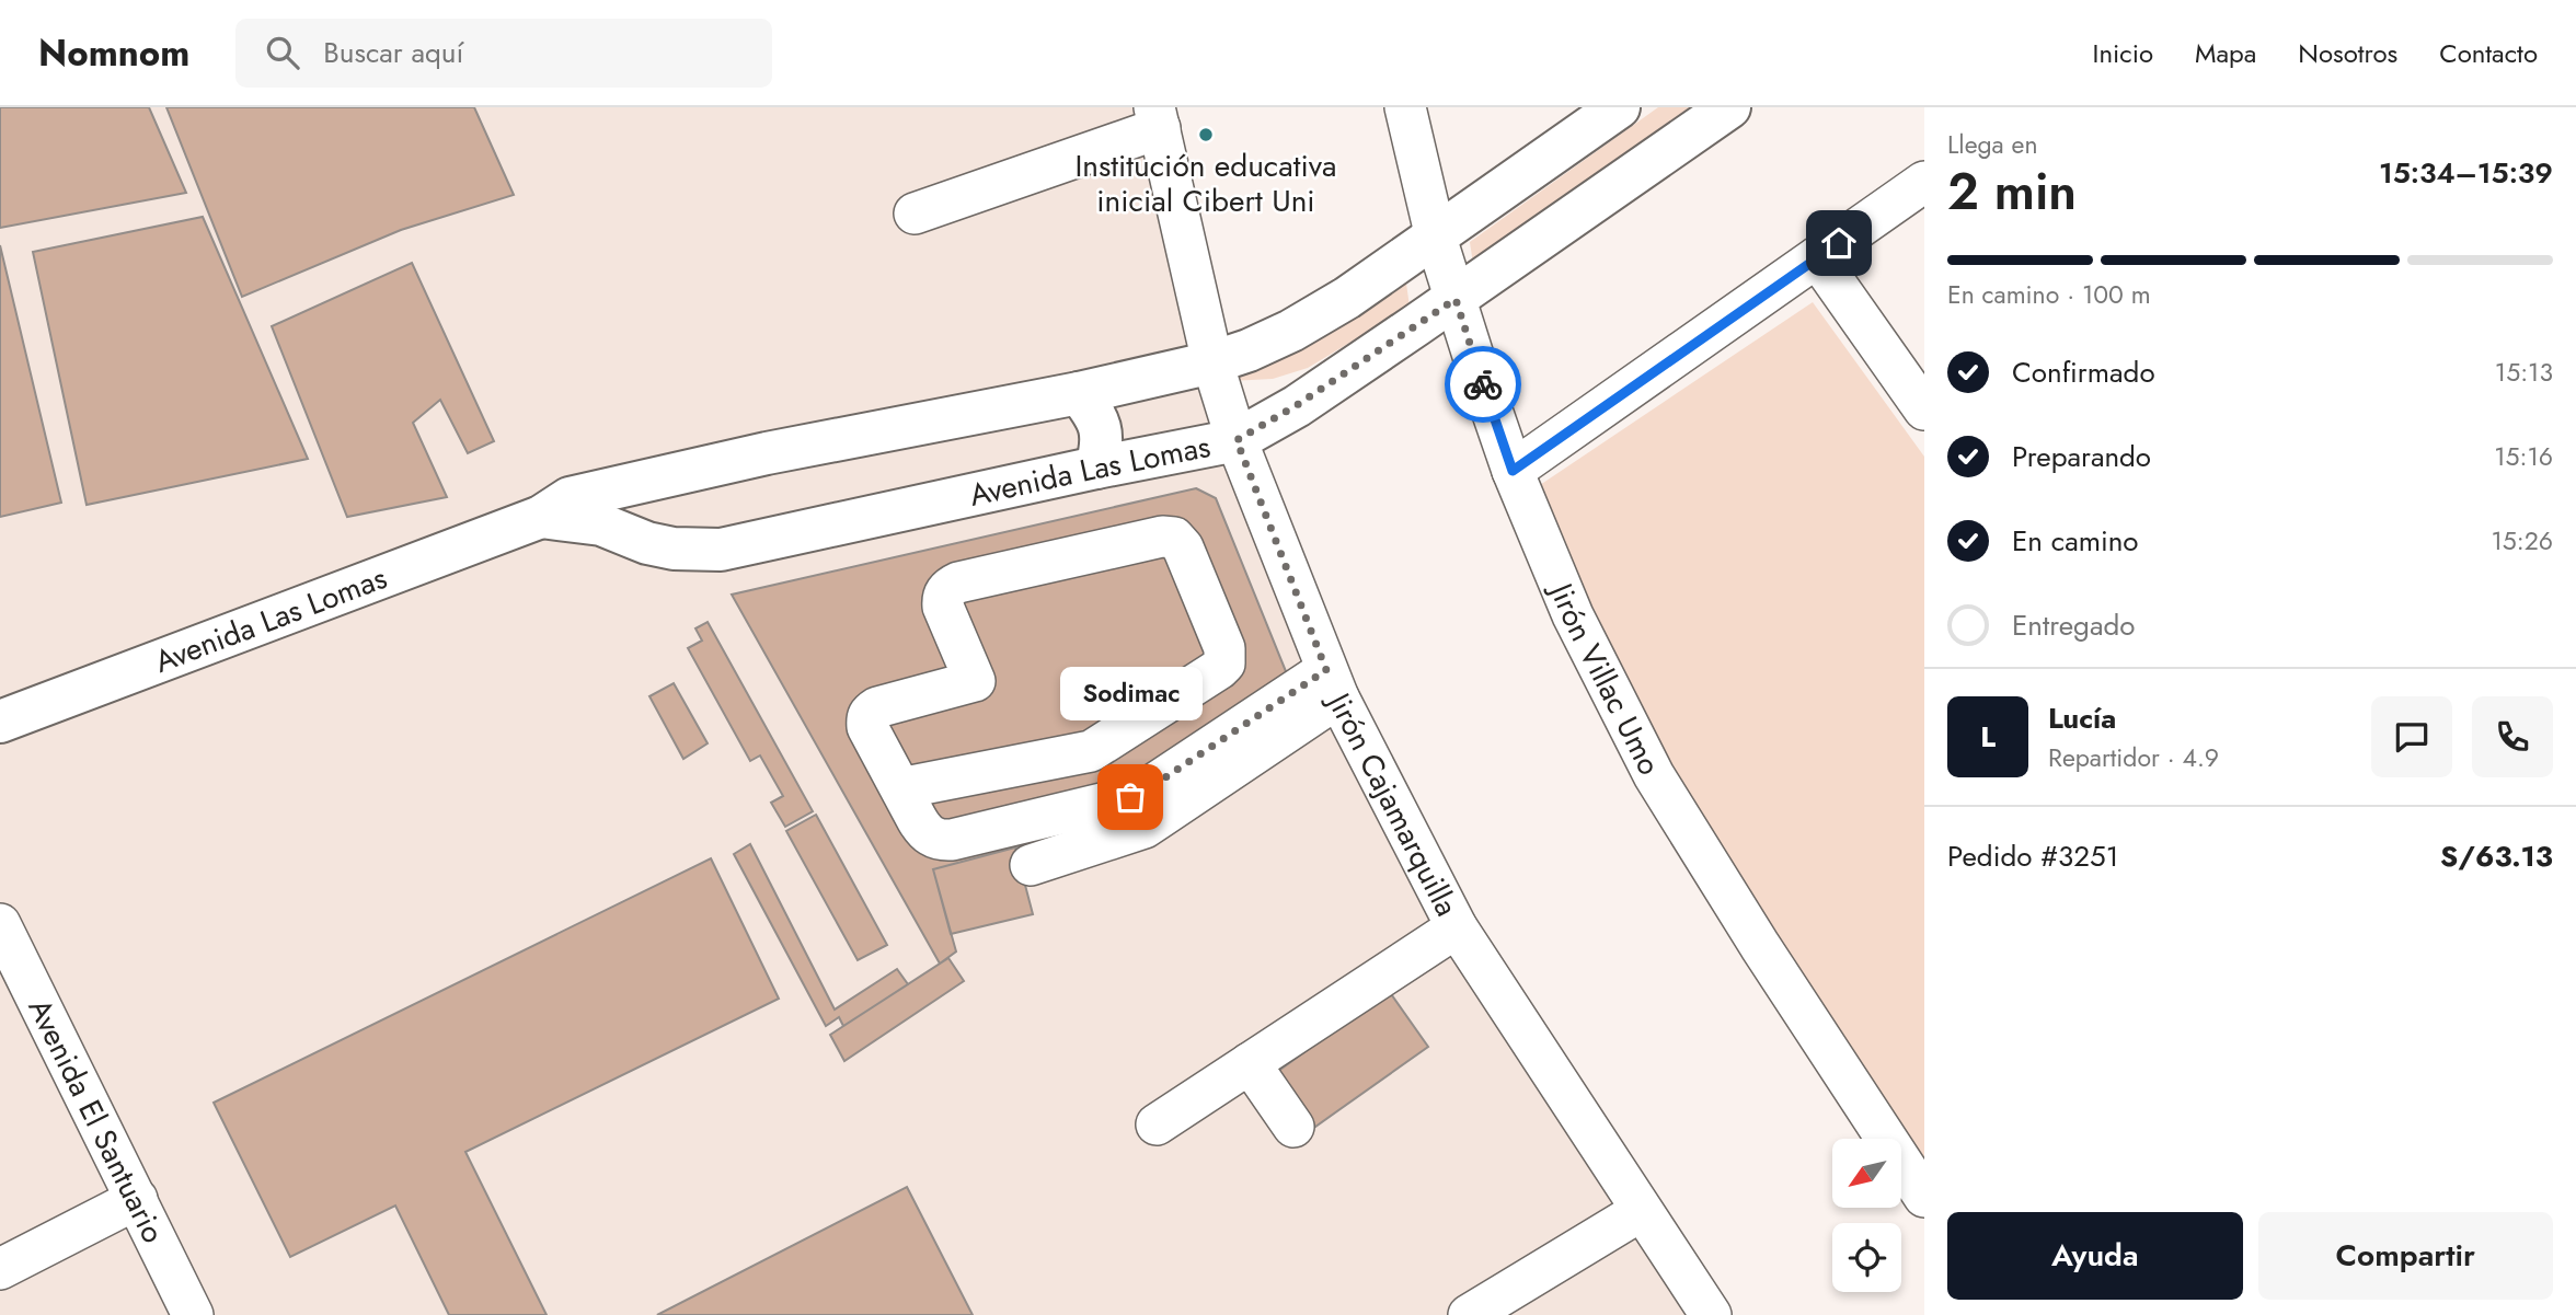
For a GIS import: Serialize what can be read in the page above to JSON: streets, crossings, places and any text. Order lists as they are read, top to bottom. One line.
{"streets":{"main road":["Avenida Las Lomas"],"street":["Jirón Villac Umo","Jirón Cajamarquilla","Avenida El Santuario"]},"crossings":[["Avenida Las Lomas","Jirón Villac Umo"],["Avenida Las Lomas","Jirón Cajamarquilla"]],"places":["Institución educativa inicial Cibert Uni","Sodimac"],"north":"bottom left","page":{"header":"Nomnom","search":"Buscar aquí","nav":["Inicio","Mapa","Nosotros","Contacto"],"heading":["2 min","Llega en","15:34–15:39"],"panel":["Lucía","Repartidor · 4.9","Pedido #3251","S/63.13"],"bar":"En camino · 100 m","list":[["Confirmado","15:13"],["Preparando","15:16"],["En camino","15:26"],"Entregado"],"bubble":"Sodimac","round":"L","buttons":["Ayuda","Compartir"]}}
